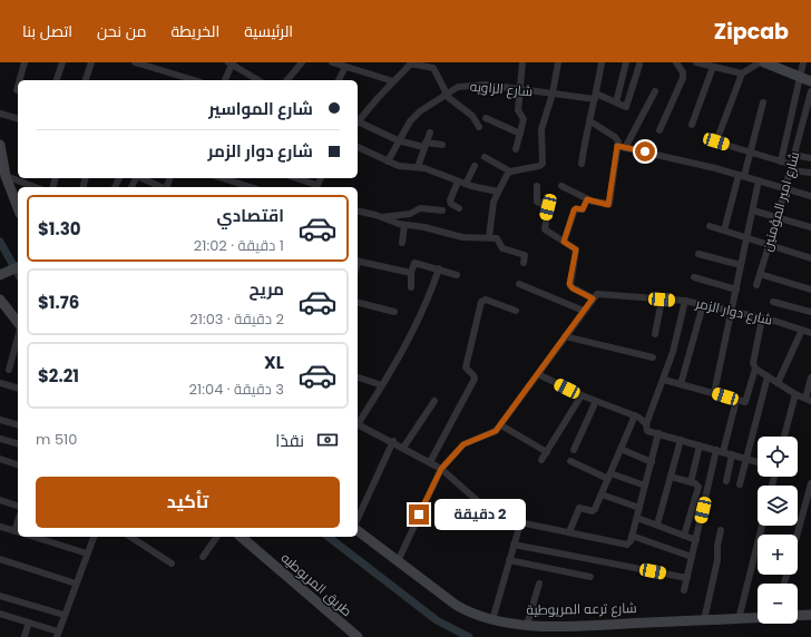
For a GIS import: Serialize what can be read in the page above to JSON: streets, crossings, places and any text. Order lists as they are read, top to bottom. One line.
{"streets":{"main road":["طريق المريوطيه","شارع ترعه المريوطية"],"street":["شارع الزاويه","شارع امير المؤمنين","شارع دوار الزمر"]},"page":{"header":"Zipcab","nav":["الرئيسية","الخريطة","من نحن","اتصل بنا"],"banner":["شارع المواسير","شارع دوار الزمر"],"list":[{"name":"اقتصادي","note":"1 دقيقة · 21:02","value":"$1.30"},{"name":"مريح","note":"2 دقيقة · 21:03","value":"$1.76"},{"name":"XL","note":"3 دقيقة · 21:04","value":"$2.21"}],"pay":["نقدًا","510 m"],"map_buttons":["+","−"],"buttons":"تأكيد","bubble":"2 دقيقة"}}
